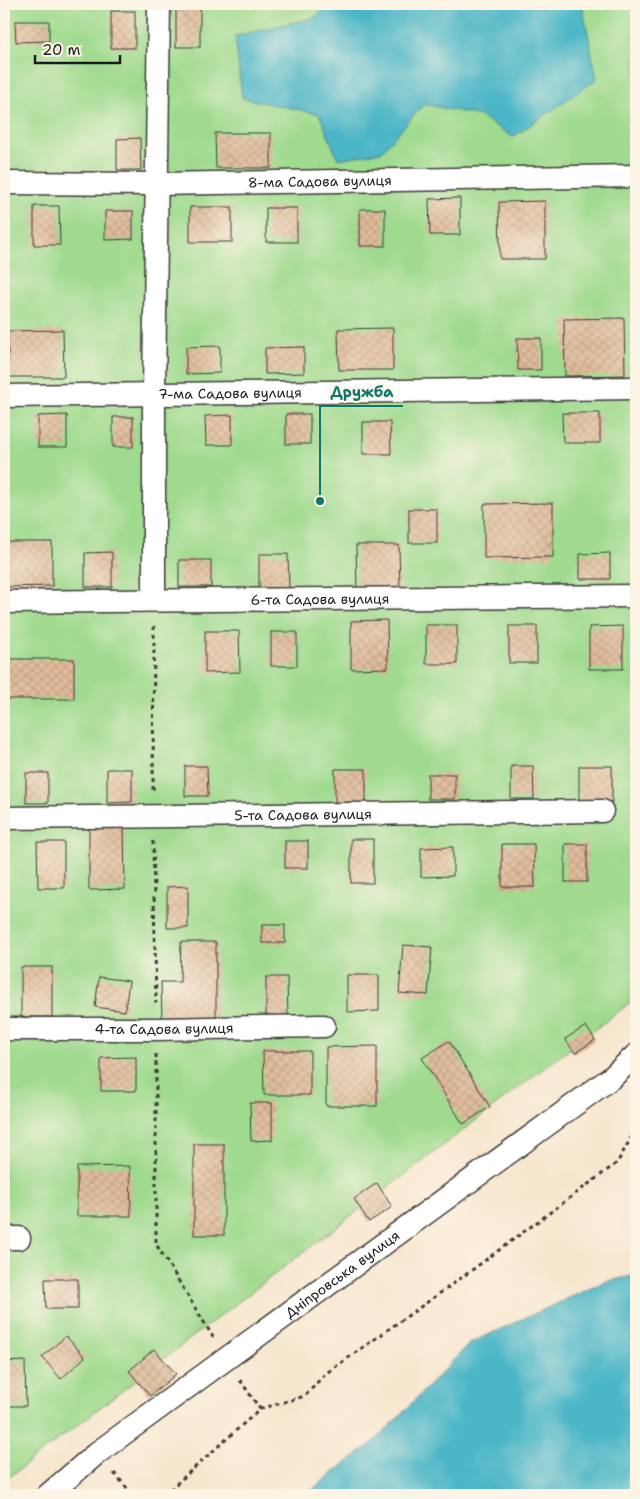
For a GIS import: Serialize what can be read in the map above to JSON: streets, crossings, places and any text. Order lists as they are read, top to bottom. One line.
{"streets":{"street":["8-ма Садова вулиця","7-ма Садова вулиця","6-та Садова вулиця","5-та Садова вулиця","4-та Садова вулиця","Дніпровська вулиця"]},"places":["Дружба"],"scale_bar":"20 m"}
